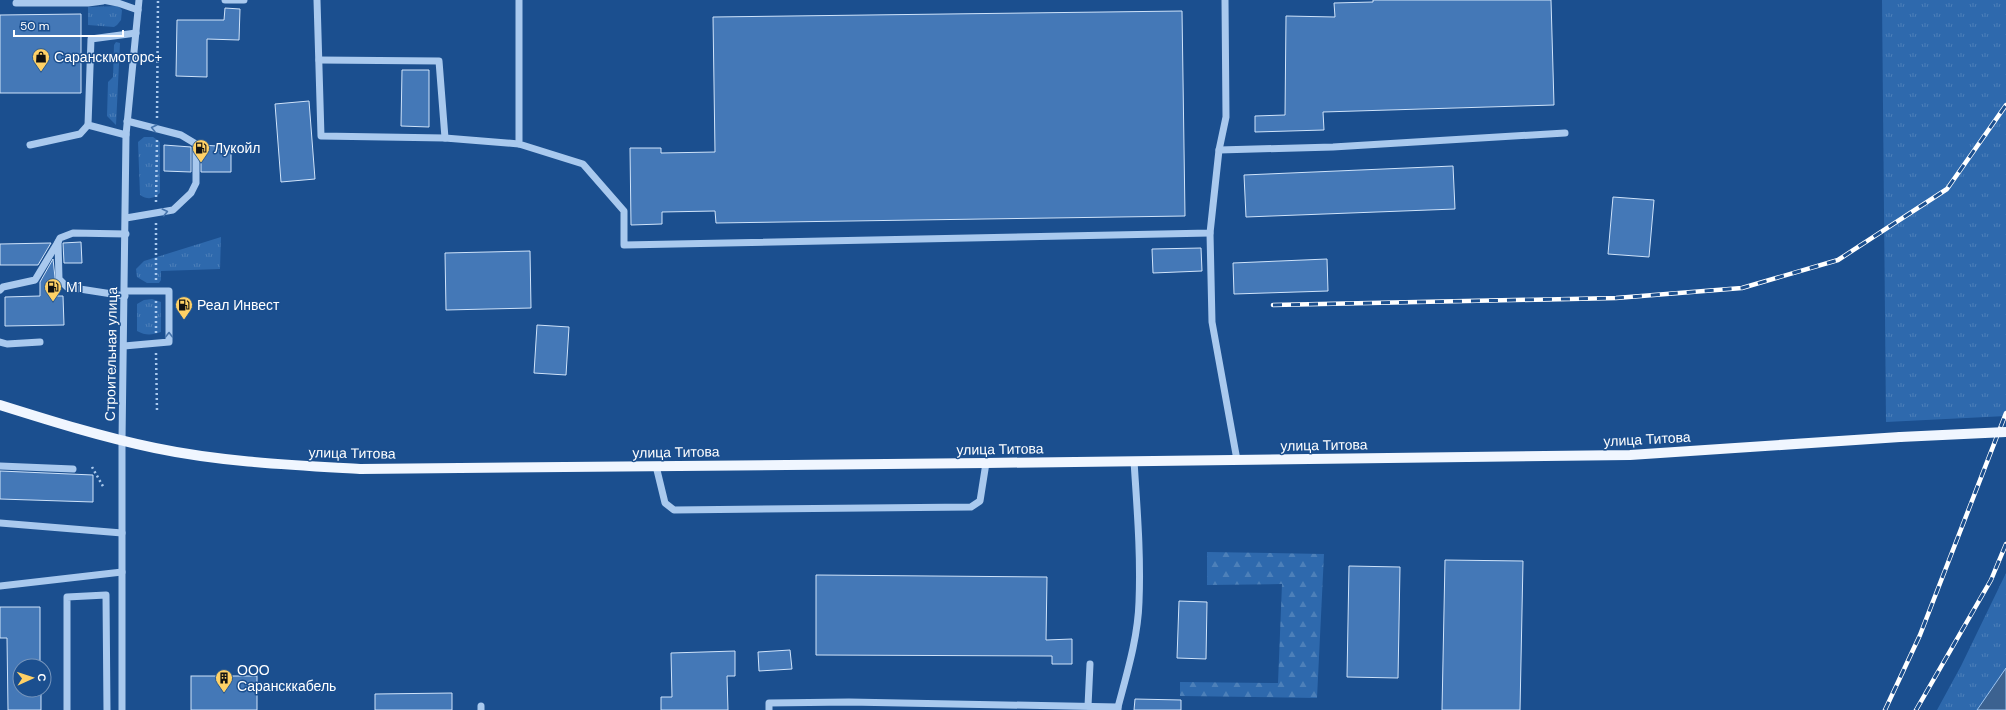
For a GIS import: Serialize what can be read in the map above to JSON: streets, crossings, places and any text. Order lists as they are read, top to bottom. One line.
{"streets":{"main road":["улица Титова"],"street":["Строительная улица"]},"crossings":[["Строительная улица","улица Титова"]],"places":{"shop":["Саранскмоторс+"],"fuel station":["Лукойл","М1","Реал Инвест"],"building":["ООО Сарансккабель"]},"scale_bar":"50 m","north":"right"}
